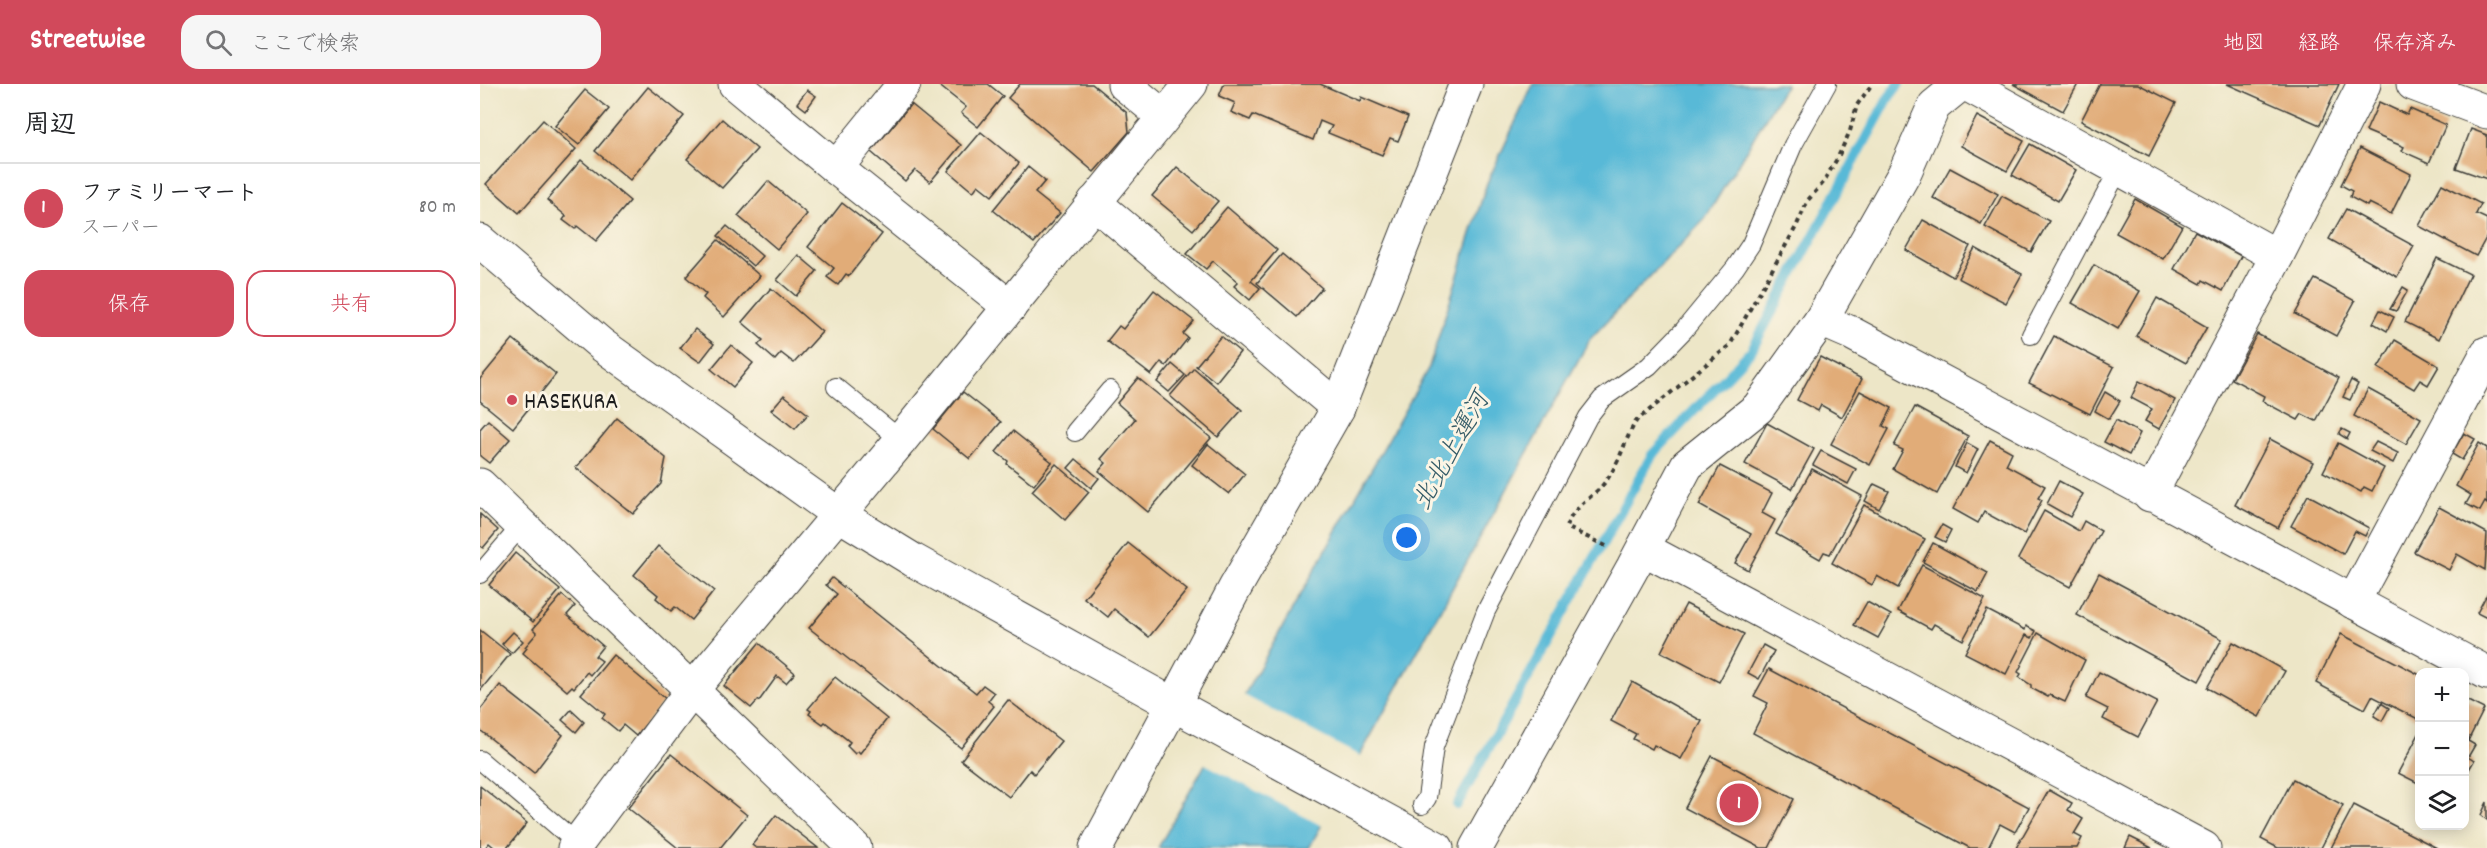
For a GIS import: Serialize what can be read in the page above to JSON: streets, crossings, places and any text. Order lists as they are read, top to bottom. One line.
{"water":["北北上運河"],"places":["HASEKURA"],"page":{"header":"Streetwise","search":"ここで検索","nav":["地図","経路","保存済み"],"heading":"周辺","list":[{"mark":"1","name":"ファミリーマート","note":"スーパー","value":"80 m"}],"buttons":["保存","共有"],"map_buttons":["+","−"],"pins":"1"}}
